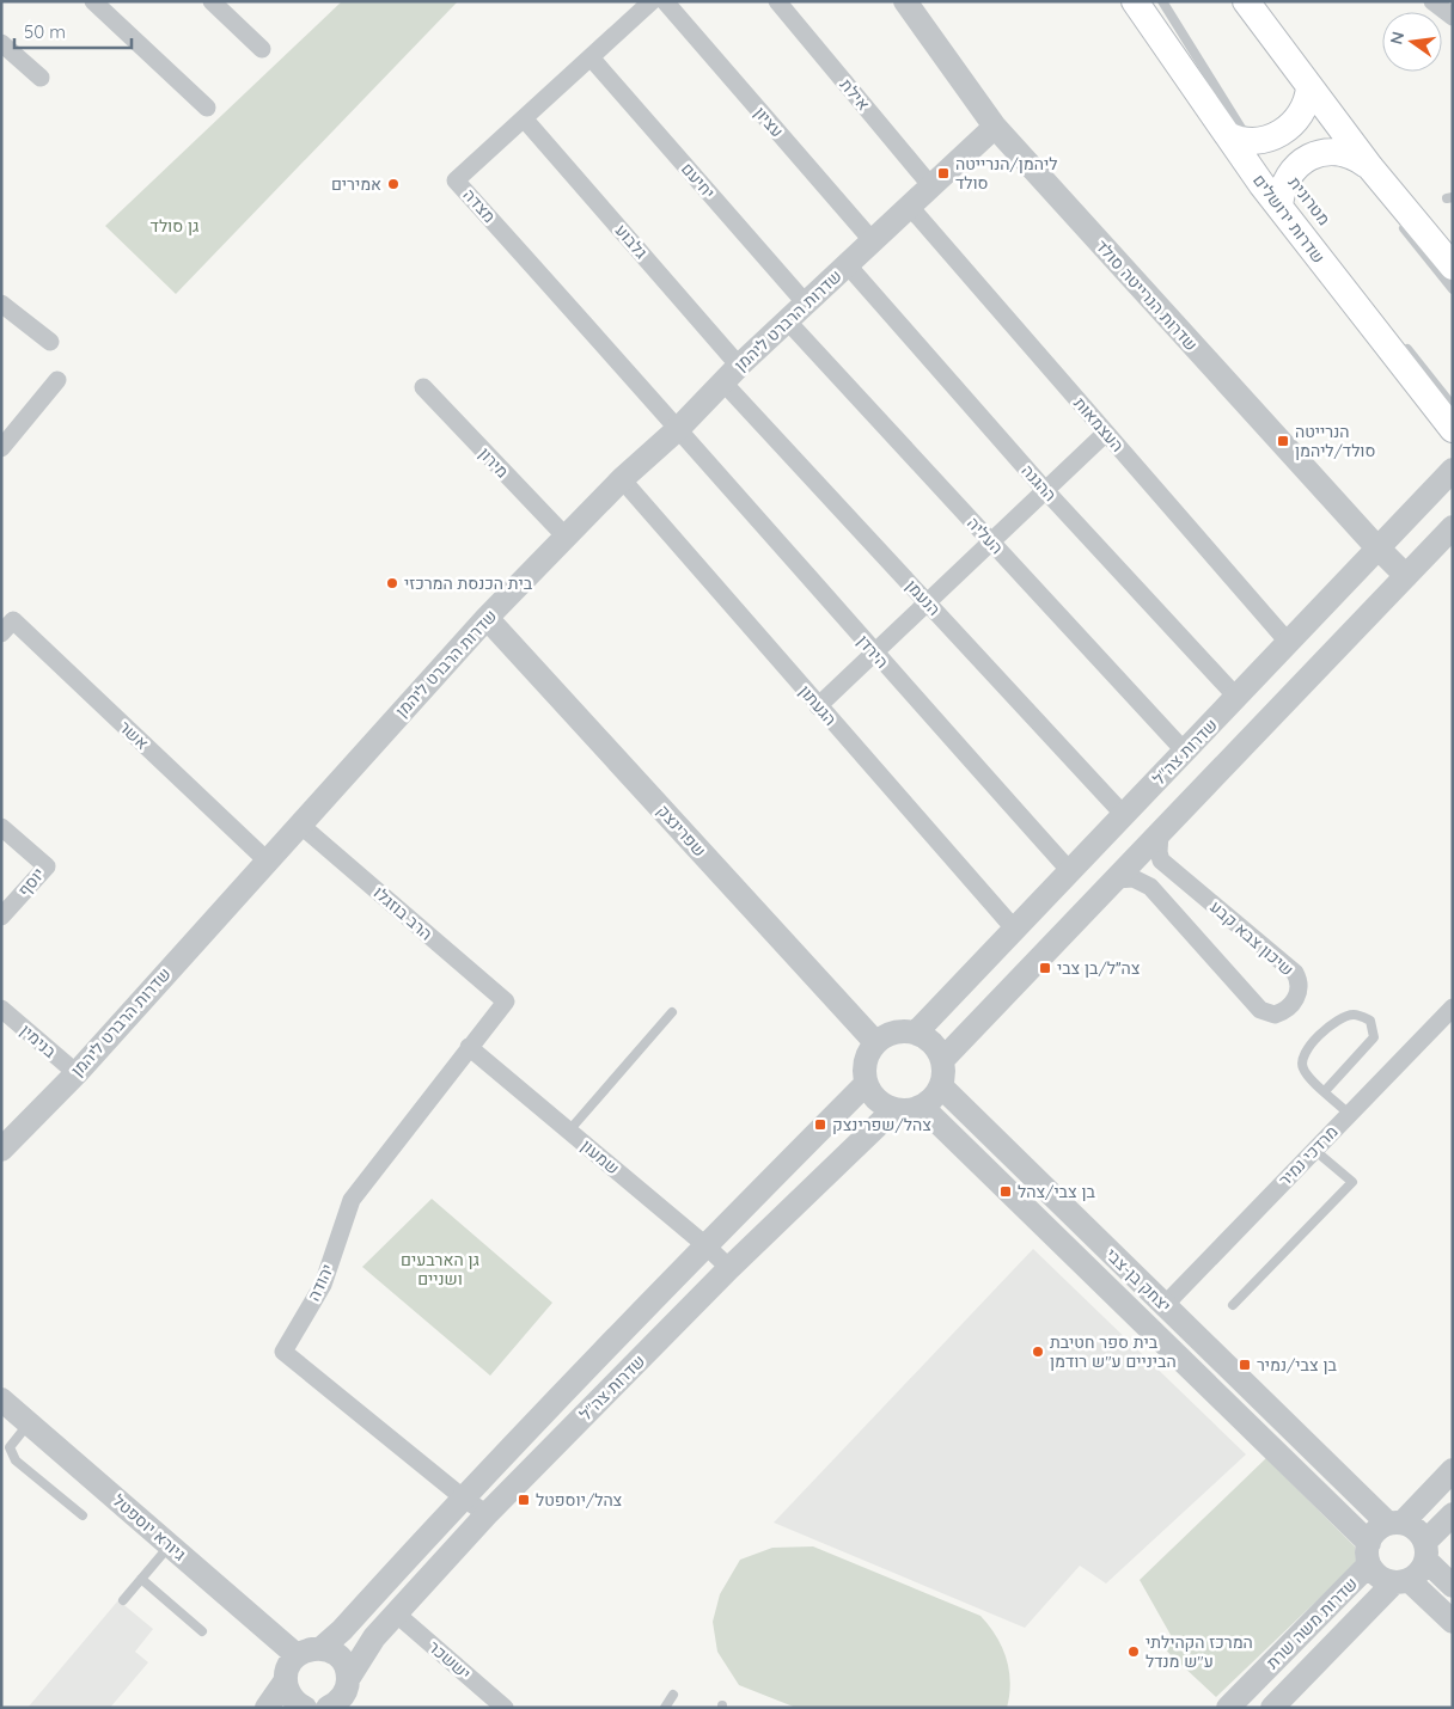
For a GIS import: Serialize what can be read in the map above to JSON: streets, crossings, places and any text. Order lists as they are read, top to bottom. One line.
{"streets":{"main road":["שדרות ירושלים"],"street":["אילת","עציון","יחיעם","מצדה","גלבוע","שדרות הנרייטה סולד","שדרות הרברט ליהמן","העצמאות","מירון","ההגנה","העליה","הנעמן","הירדן","הגעתון","אשר","שדרות צה\"ל","שפרינצק","יוסף","הרב בוזגלו","שיכון צבא קבע","בנימין","מרדכי נמיר","שמעון","יצחק בן-צבי","יהודה","גיורא יוספטל","שדרות משה שרת","יששכר"]},"crossings":[["אילת","שדרות הרברט ליהמן"],["עציון","שדרות הרברט ליהמן"],["יחיעם","מצדה"],["יחיעם","שדרות הרברט ליהמן"],["מצדה","גלבוע"],["מצדה","שדרות הרברט ליהמן"],["מצדה","הירדן"],["גלבוע","שדרות הרברט ליהמן"],["גלבוע","הנעמן"],["שדרות הנרייטה סולד","שדרות הרברט ליהמן"],["שדרות הנרייטה סולד","שדרות צה\"ל"],["שדרות הרברט ליהמן","העצמאות"],["שדרות הרברט ליהמן","מירון"],["שדרות הרברט ליהמן","ההגנה"],["שדרות הרברט ליהמן","העליה"],["שדרות הרברט ליהמן","הנעמן"],["שדרות הרברט ליהמן","הירדן"],["שדרות הרברט ליהמן","הגעתון"],["שדרות הרברט ליהמן","אשר"],["שדרות הרברט ליהמן","שפרינצק"],["שדרות הרברט ליהמן","הרב בוזגלו"],["שדרות הרברט ליהמן","בנימין"],["העצמאות","שדרות צה\"ל"],["ההגנה","שדרות צה\"ל"],["העליה","שדרות צה\"ל"],["הנעמן","שדרות צה\"ל"],["הירדן","שדרות צה\"ל"],["הגעתון","שדרות צה\"ל"],["שדרות צה\"ל","שפרינצק"],["שדרות צה\"ל","שמעון"],["שדרות צה\"ל","יצחק בן-צבי"],["שדרות צה\"ל","יהודה"],["שדרות צה\"ל","יששכר"],["שפרינצק","יצחק בן-צבי"],["הרב בוזגלו","יהודה"],["מרדכי נמיר","יצחק בן-צבי"],["שמעון","יהודה"],["יצחק בן-צבי","שדרות משה שרת"]],"parks":["גן סולד","גן הארבעים ושניים"],"places":{"transit":["ליהמן/הנרייטה סולד","הנרייטה סולד/ליהמן","צה״ל/בן צבי","צהל/שפרינצק","בן צבי/צהל","בן צבי/נמיר","צהל/יוספטל"],"other":["אמירים","בית הכנסת המרכזי","בית ספר חטיבת הביניים ע\"ש רודמן","המרכז הקהילתי ע\"ש מנדל"]},"scale_bar":"50 m","north":"left"}
